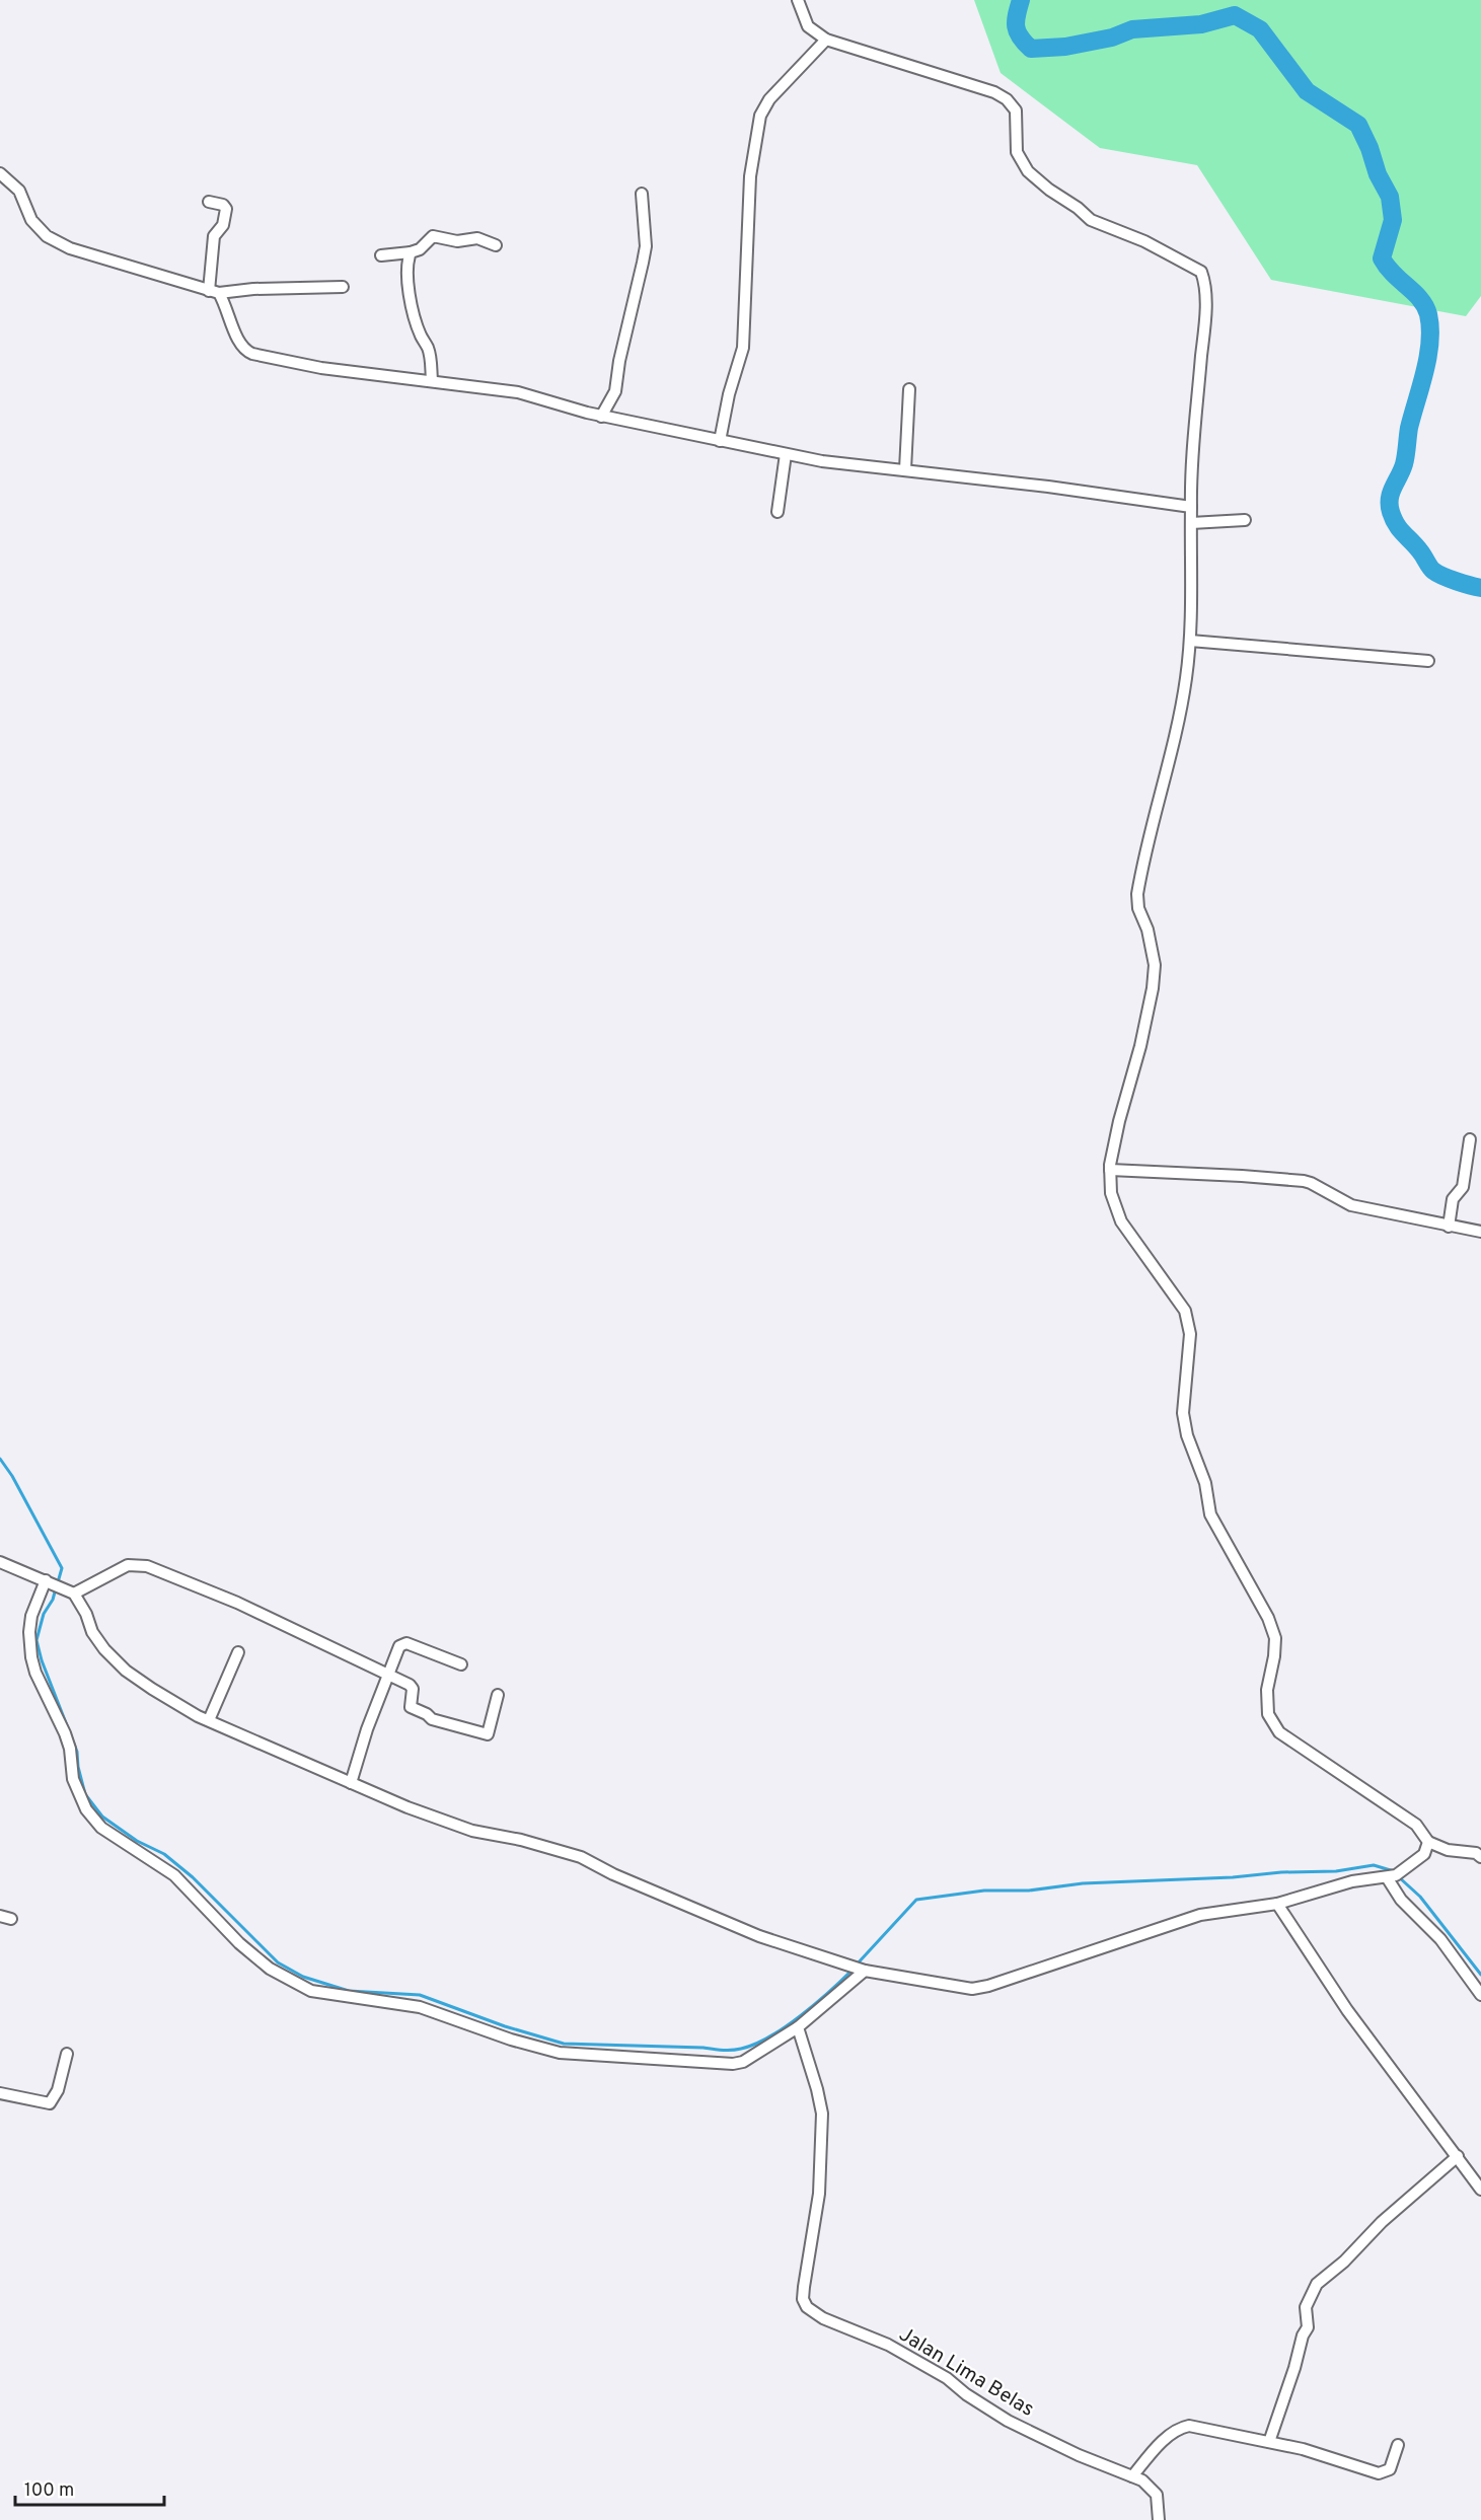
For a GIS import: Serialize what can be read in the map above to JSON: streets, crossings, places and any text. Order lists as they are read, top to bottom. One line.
{"streets":{"street":["Jalan Lima Belas"]},"scale_bar":"100 m"}
